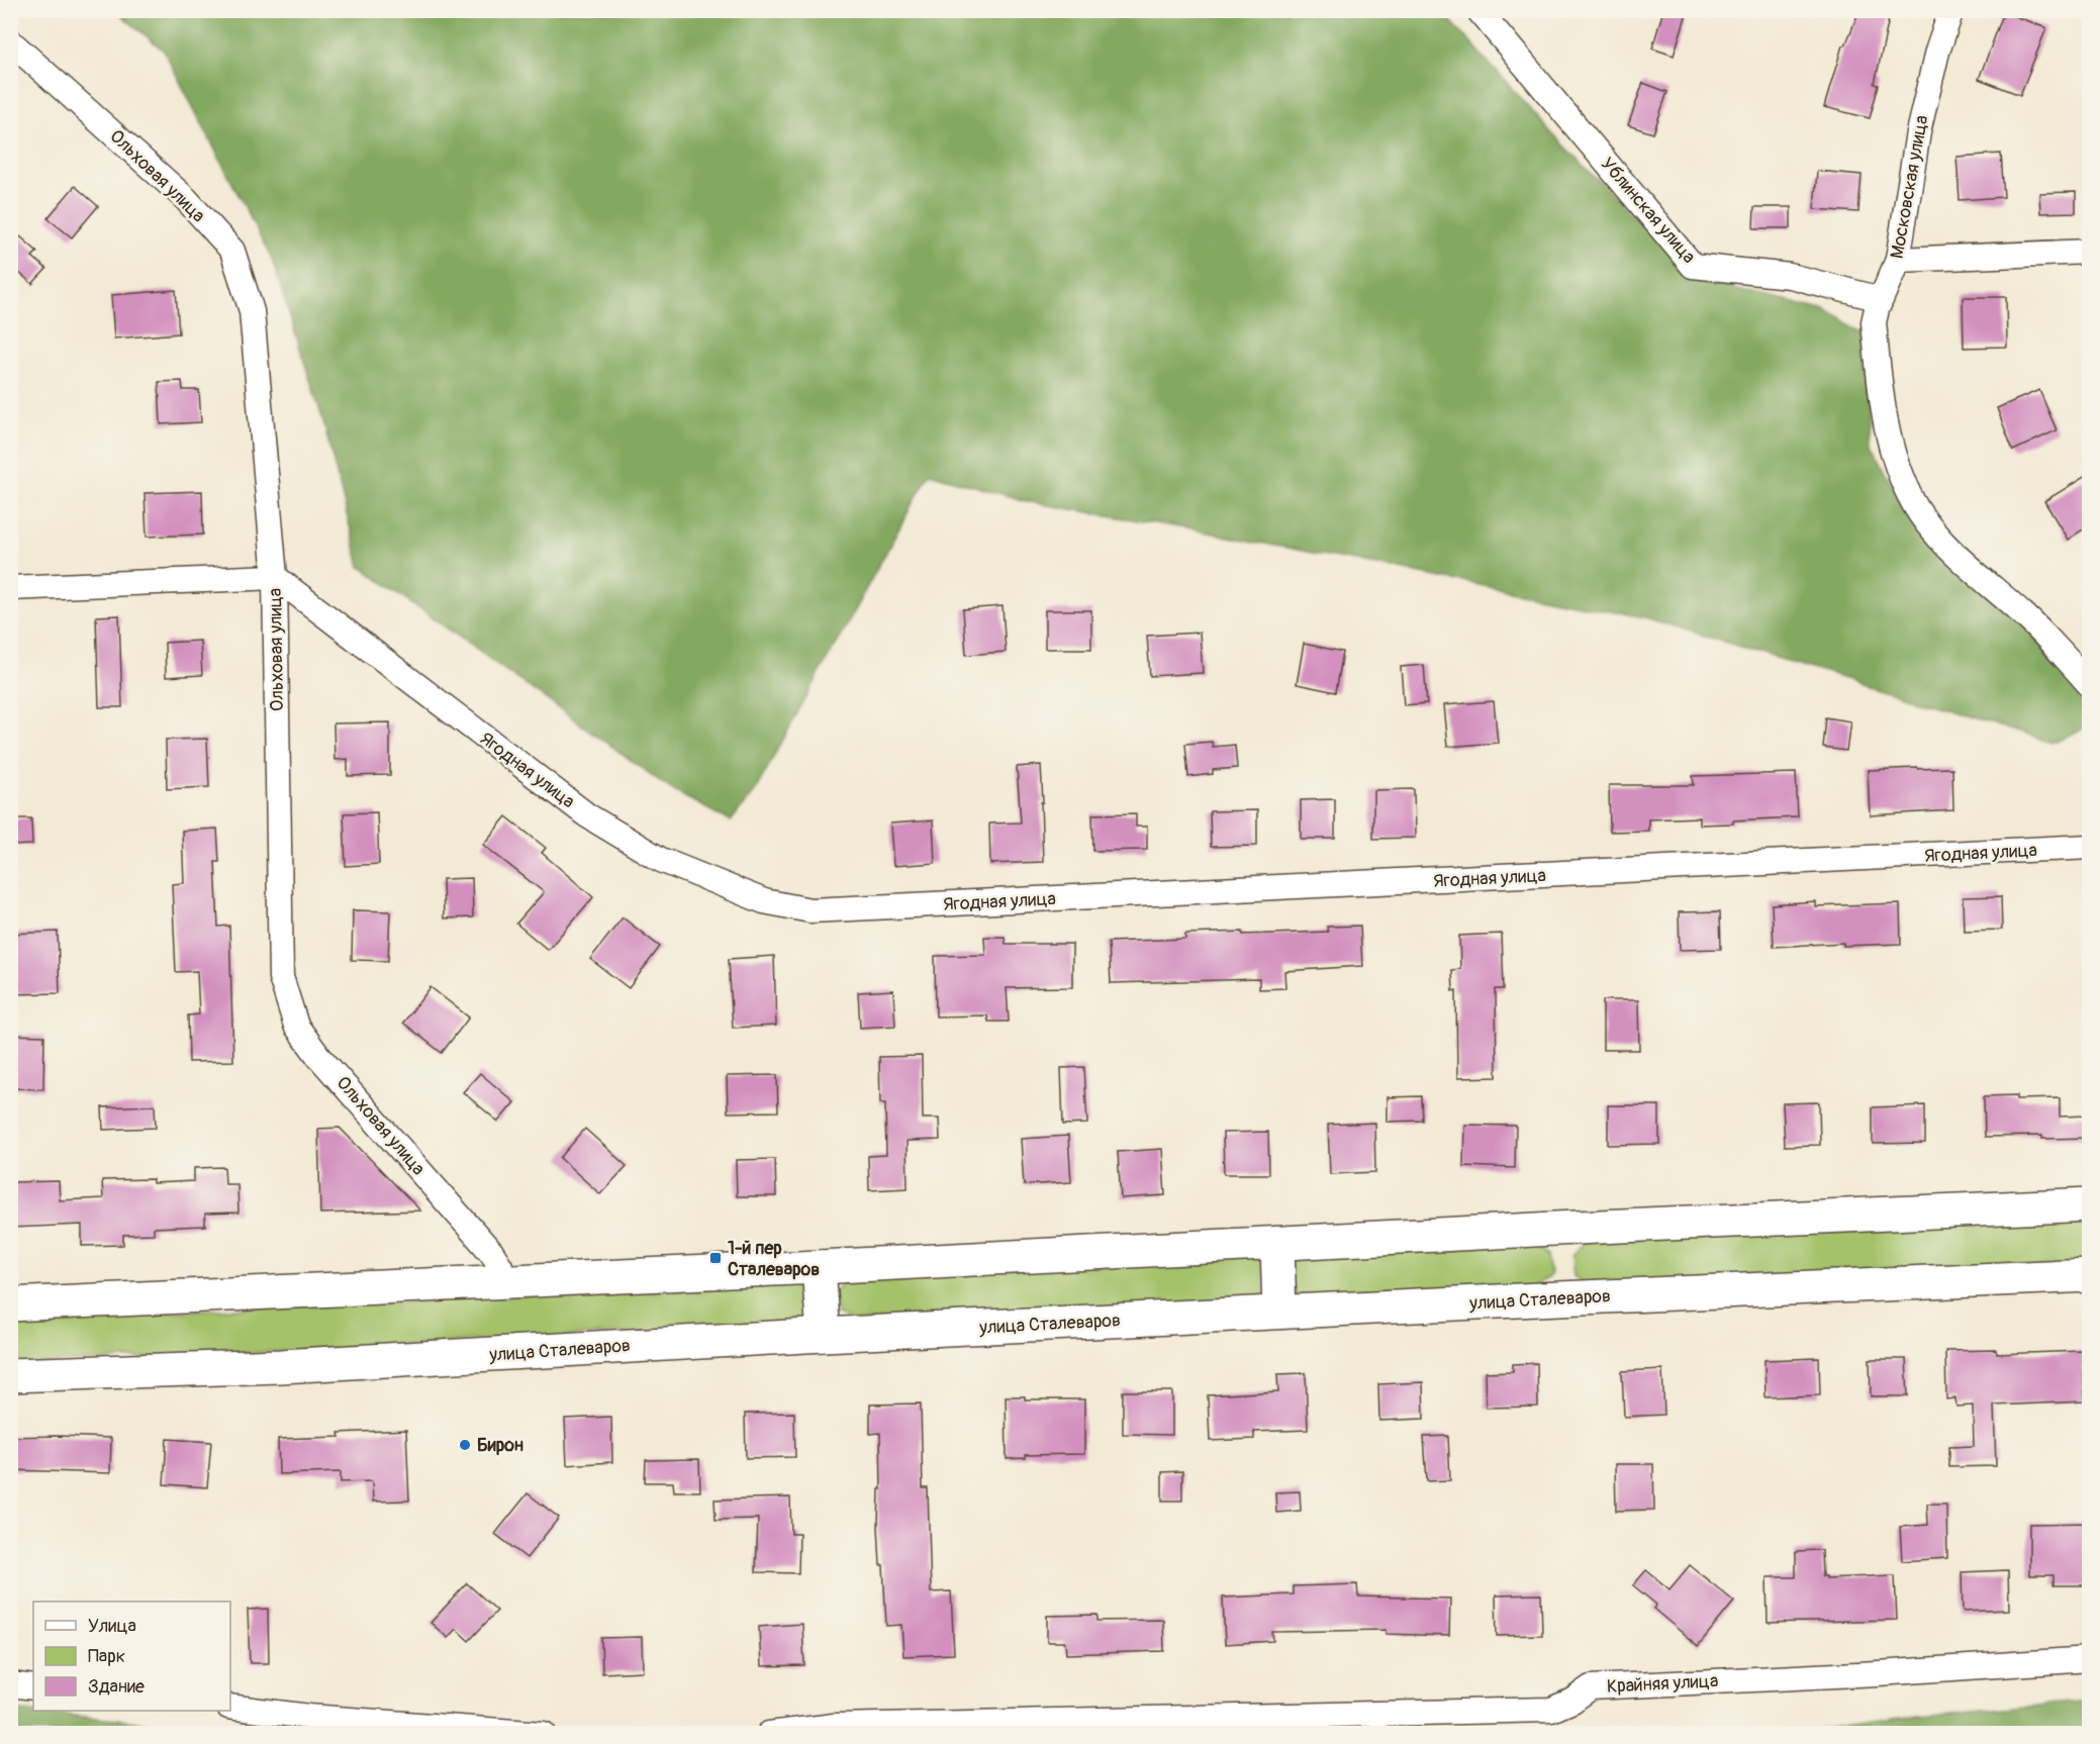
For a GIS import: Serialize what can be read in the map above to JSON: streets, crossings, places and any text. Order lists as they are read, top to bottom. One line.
{"streets":{"main road":["улица Сталеваров"],"street":["Ольховая улица","Московская улица","Ублинская улица","Ягодная улица","Крайняя улица"]},"crossings":[["Ольховая улица","Ягодная улица"],["Московская улица","Ублинская улица"]],"places":{"transit":["1-й пер Сталеваров"],"other":["Бирон"]},"legend":["Улица","Парк","Здание"]}
